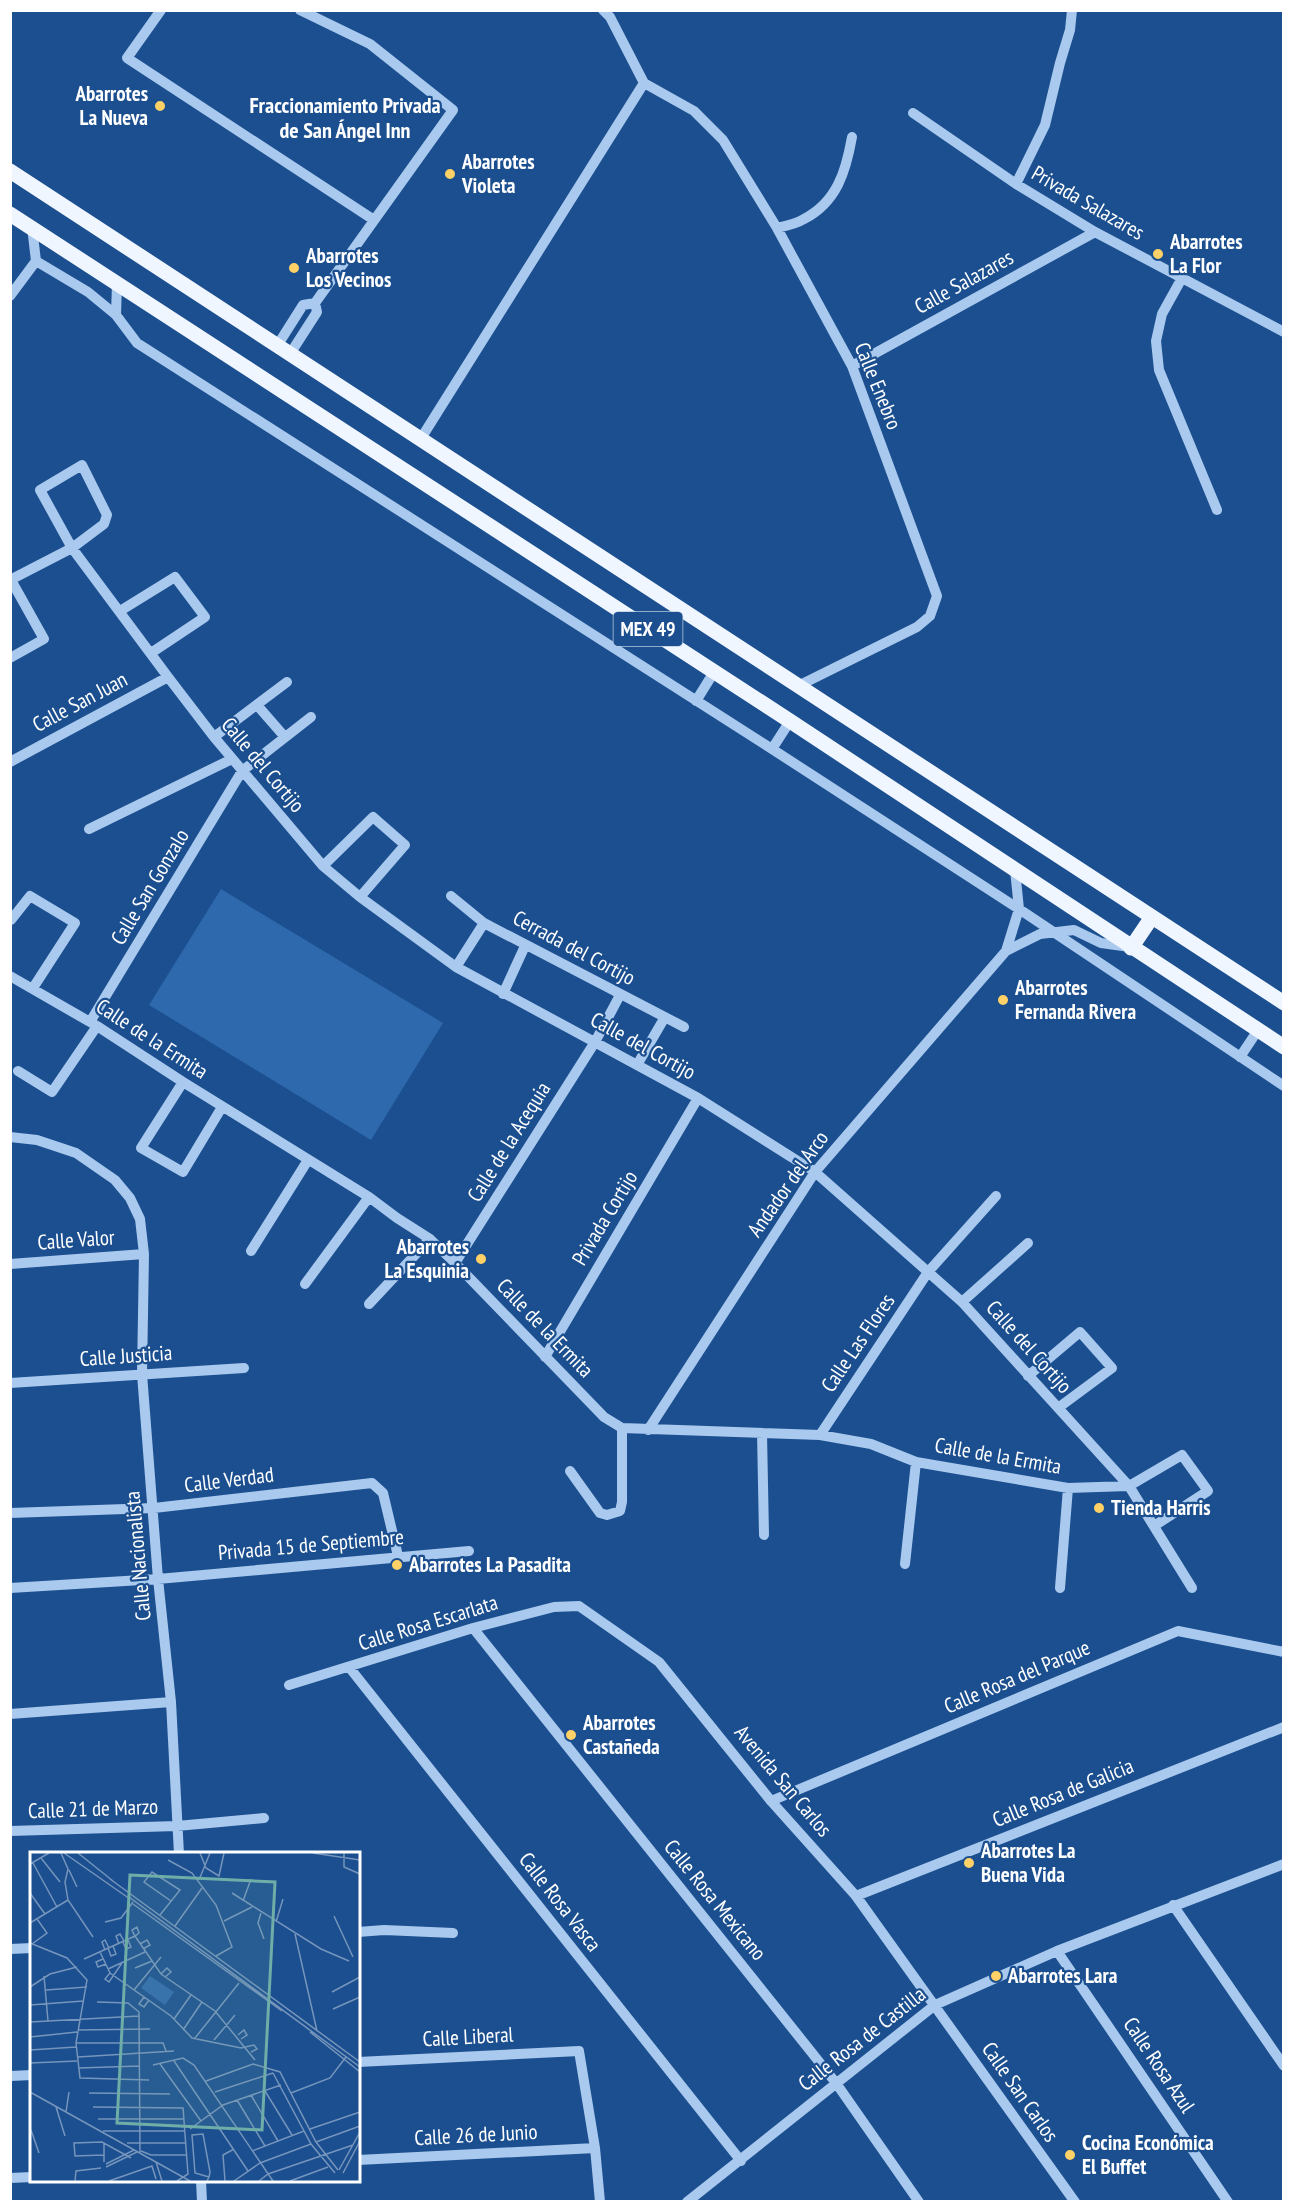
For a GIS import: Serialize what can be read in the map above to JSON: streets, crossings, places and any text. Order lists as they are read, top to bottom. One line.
{"streets":{"main road":["MEX 49"],"street":["Privada Salazares","Calle Salazares","Calle Enebro","Calle San Juan","Calle del Cortijo","Calle San Gonzalo","Cerrada del Cortijo","Calle de la Ermita","Calle de la Acequia","Andador del Arco","Privada Cortijo","Calle Valor","Calle Las Flores","Calle Justicia","Calle Verdad","Privada 15 de Septiembre","Calle Nacionalista","Calle Rosa Escarlata","Calle Rosa del Parque","Avenida San Carlos","Calle Rosa de Galicia","Calle 21 de Marzo","Calle Rosa Mexicano","Calle Rosa Vasca","Calle Liberal","Calle Rosa de Castilla","Calle Rosa Azul","Calle San Carlos","Calle 26 de Junio"]},"crossings":[["Privada Salazares","Calle Salazares"],["Calle Salazares","Calle Enebro"],["Calle Enebro","MEX 49"],["MEX 49","Andador del Arco"],["Calle San Juan","Calle del Cortijo"],["Calle del Cortijo","Calle San Gonzalo"],["Calle del Cortijo","Calle de la Ermita"],["Calle del Cortijo","Calle de la Acequia"],["Calle del Cortijo","Andador del Arco"],["Calle del Cortijo","Privada Cortijo"],["Calle del Cortijo","Calle Las Flores"],["Calle San Gonzalo","Calle de la Ermita"],["Cerrada del Cortijo","Calle de la Acequia"],["Calle de la Ermita","Calle de la Acequia"],["Calle de la Ermita","Andador del Arco"],["Calle de la Ermita","Privada Cortijo"],["Calle de la Ermita","Calle Las Flores"],["Calle Valor","Calle Nacionalista"],["Calle Justicia","Calle Nacionalista"],["Calle Verdad","Privada 15 de Septiembre"],["Calle Verdad","Calle Nacionalista"],["Privada 15 de Septiembre","Calle Nacionalista"],["Calle Nacionalista","Calle 21 de Marzo"],["Calle Rosa Escarlata","Avenida San Carlos"],["Calle Rosa Escarlata","Calle Rosa Mexicano"],["Calle Rosa Escarlata","Calle Rosa Vasca"],["Calle Rosa del Parque","Avenida San Carlos"],["Avenida San Carlos","Calle Rosa de Galicia"],["Avenida San Carlos","Calle Rosa de Castilla"],["Avenida San Carlos","Calle San Carlos"],["Calle Rosa Mexicano","Calle Rosa de Castilla"],["Calle Rosa Vasca","Calle Rosa de Castilla"],["Calle Liberal","Calle 26 de Junio"],["Calle Rosa de Castilla","Calle Rosa Azul"],["Calle Rosa de Castilla","Calle San Carlos"]],"districts":["Fraccionamiento Privada de San Ángel Inn"],"places":["Abarrotes La Nueva","Abarrotes Violeta","Abarrotes La Flor","Abarrotes Los Vecinos","Abarrotes Fernanda Rivera","Abarrotes La Esquinia","Tienda Harris","Abarrotes La Pasadita","Abarrotes Castañeda","Abarrotes La Buena Vida","Abarrotes Lara","Cocina Económica El Buffet"]}
